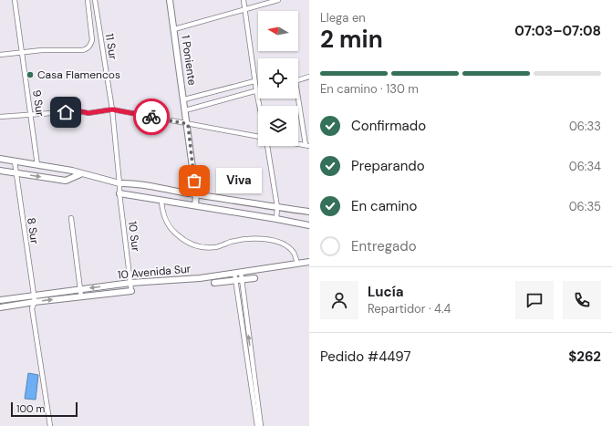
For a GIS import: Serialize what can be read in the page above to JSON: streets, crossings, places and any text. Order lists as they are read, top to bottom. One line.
{"streets":{"street":["11 Sur","1 Poniente","9 Sur","8 Sur","10 Sur","10 Avenida Sur"]},"crossings":[["11 Sur","10 Sur"],["8 Sur","10 Avenida Sur"],["10 Sur","10 Avenida Sur"]],"places":["Casa Flamencos","Viva"],"scale_bar":"100 m","north":"left","page":{"heading":["2 min","Llega en","07:03–07:08"],"panel":["Lucía","Repartidor · 4.4","Pedido #4497","$262"],"bar":"En camino · 130 m","list":[["Confirmado","06:33"],["Preparando","06:34"],["En camino","06:35"],"Entregado"],"bubble":"Viva","scale":"100 m"}}
